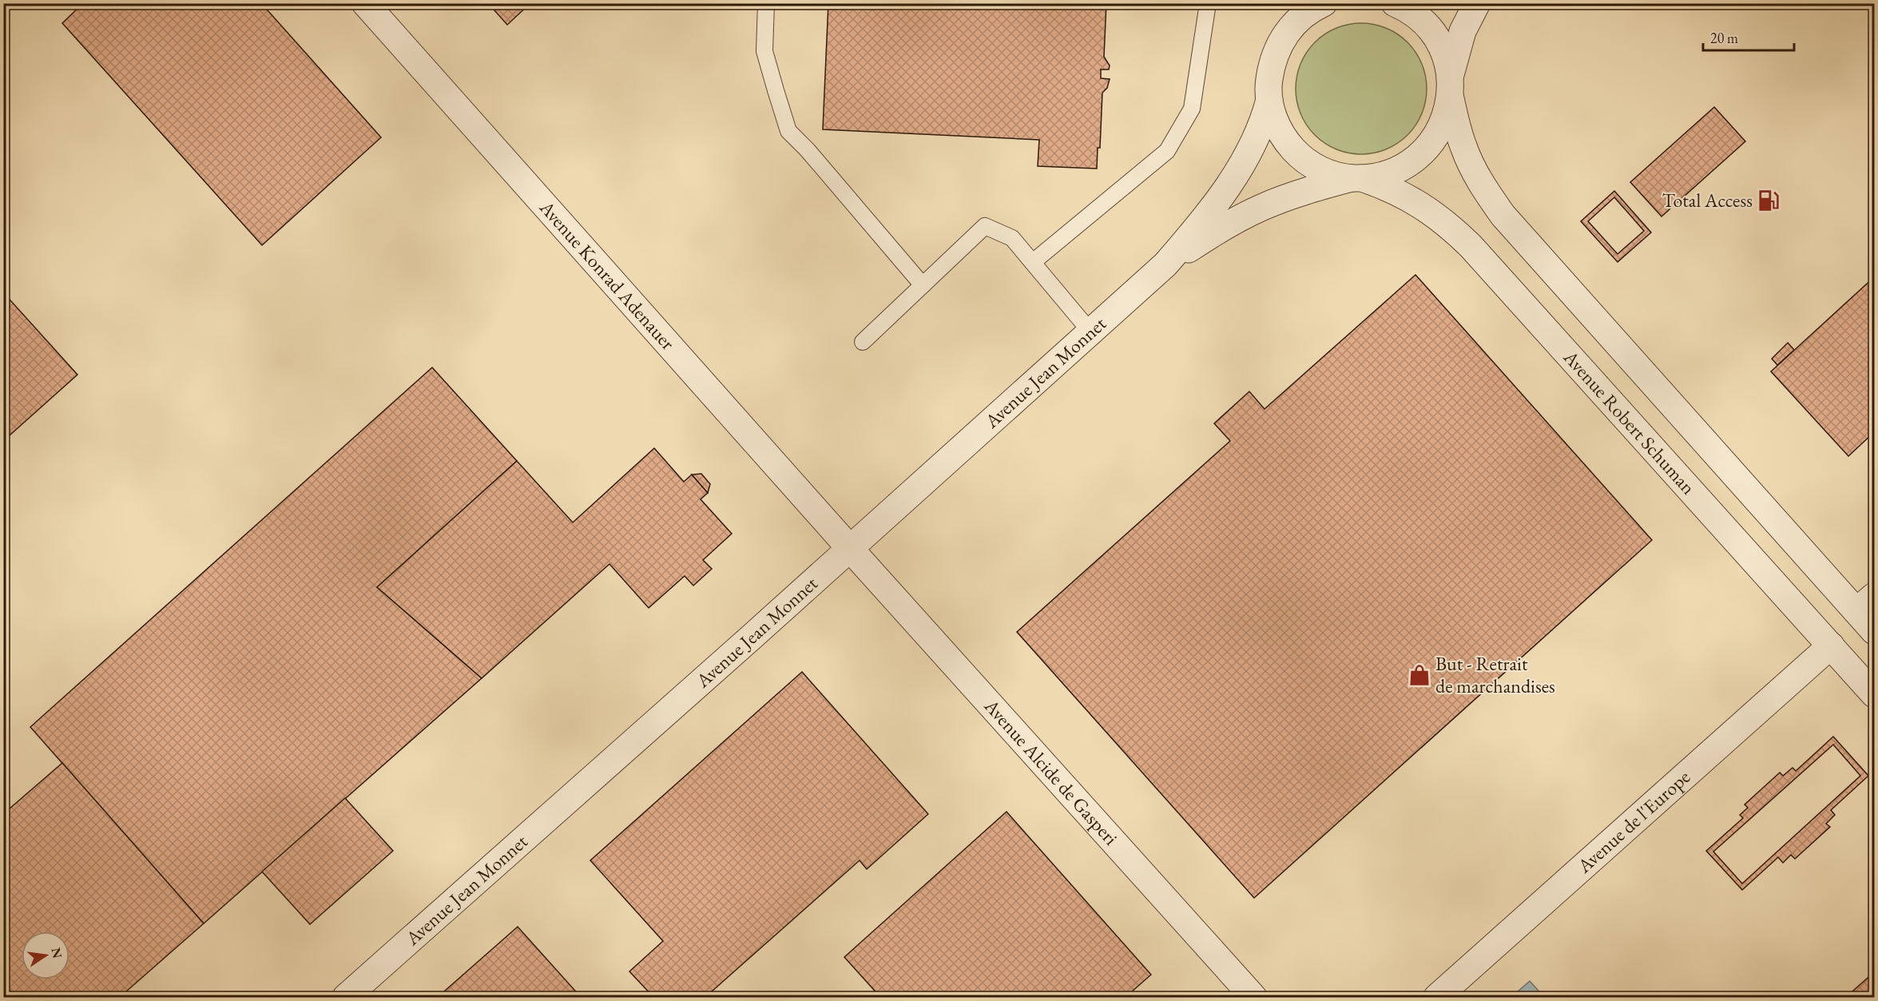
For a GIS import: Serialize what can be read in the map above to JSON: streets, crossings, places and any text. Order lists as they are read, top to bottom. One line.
{"streets":{"street":["Avenue Konrad Adenauer","Avenue Jean Monnet","Avenue Robert Schuman","Avenue Alcide de Gasperi","Avenue de l'Europe"]},"crossings":[["Avenue Konrad Adenauer","Avenue Jean Monnet"],["Avenue Konrad Adenauer","Avenue Alcide de Gasperi"],["Avenue Jean Monnet","Avenue Robert Schuman"],["Avenue Jean Monnet","Avenue Alcide de Gasperi"],["Avenue Robert Schuman","Avenue de l'Europe"]],"places":{"fuel station":["Total Access"],"shop":["But - Retrait de marchandises"]},"scale_bar":"20 m","north":"right"}
